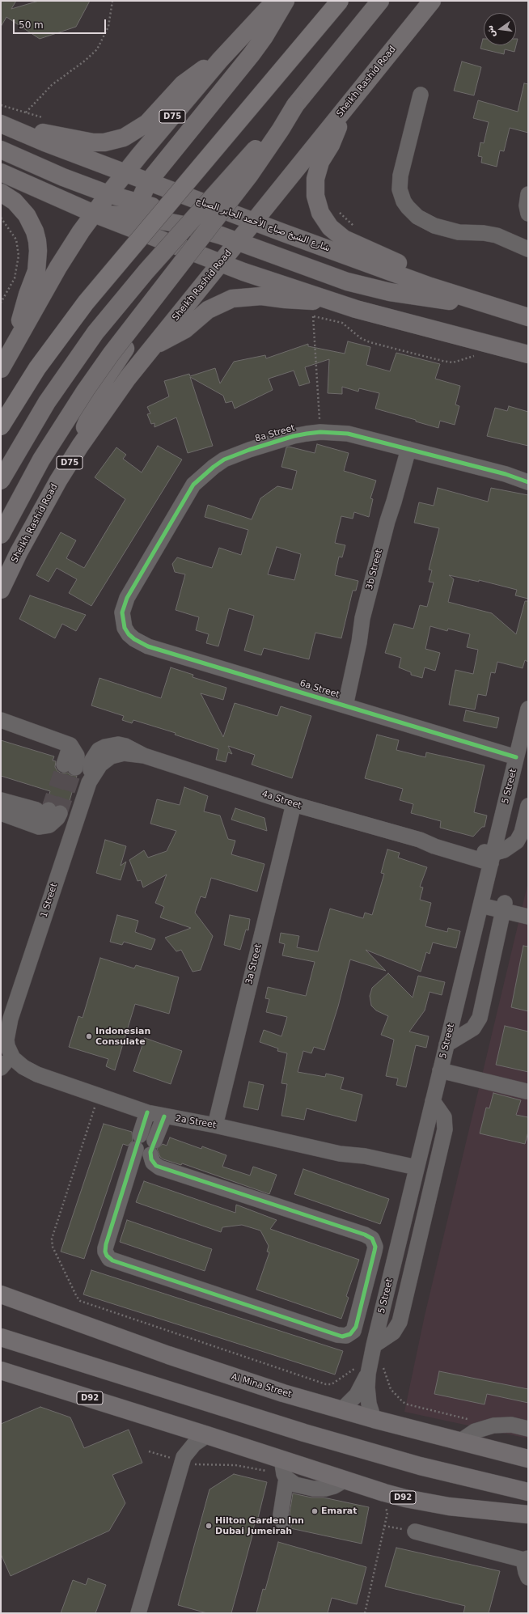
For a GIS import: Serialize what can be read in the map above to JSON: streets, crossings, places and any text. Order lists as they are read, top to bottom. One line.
{"streets":{"main road":["Sheikh Rashid Road","D75","شارع الشيخ صباح الأحمد الجابر الصباح","Al Mina Street","D92"],"street":["8a Street","3b Street","6a Street","5 Street","4a Street","1 Street","3a Street","2a Street"]},"crossings":[["Sheikh Rashid Road","شارع الشيخ صباح الأحمد الجابر الصباح"],["D75","شارع الشيخ صباح الأحمد الجابر الصباح"],["8a Street","3b Street"],["8a Street","6a Street"],["3b Street","6a Street"],["6a Street","5 Street"],["5 Street","4a Street"],["5 Street","2a Street"],["5 Street","Al Mina Street"],["4a Street","1 Street"],["4a Street","3a Street"],["1 Street","2a Street"],["3a Street","2a Street"]],"places":["Indonesian Consulate","Emarat","Hilton Garden Inn Dubai Jumeirah"],"scale_bar":"50 m","north":"left"}
